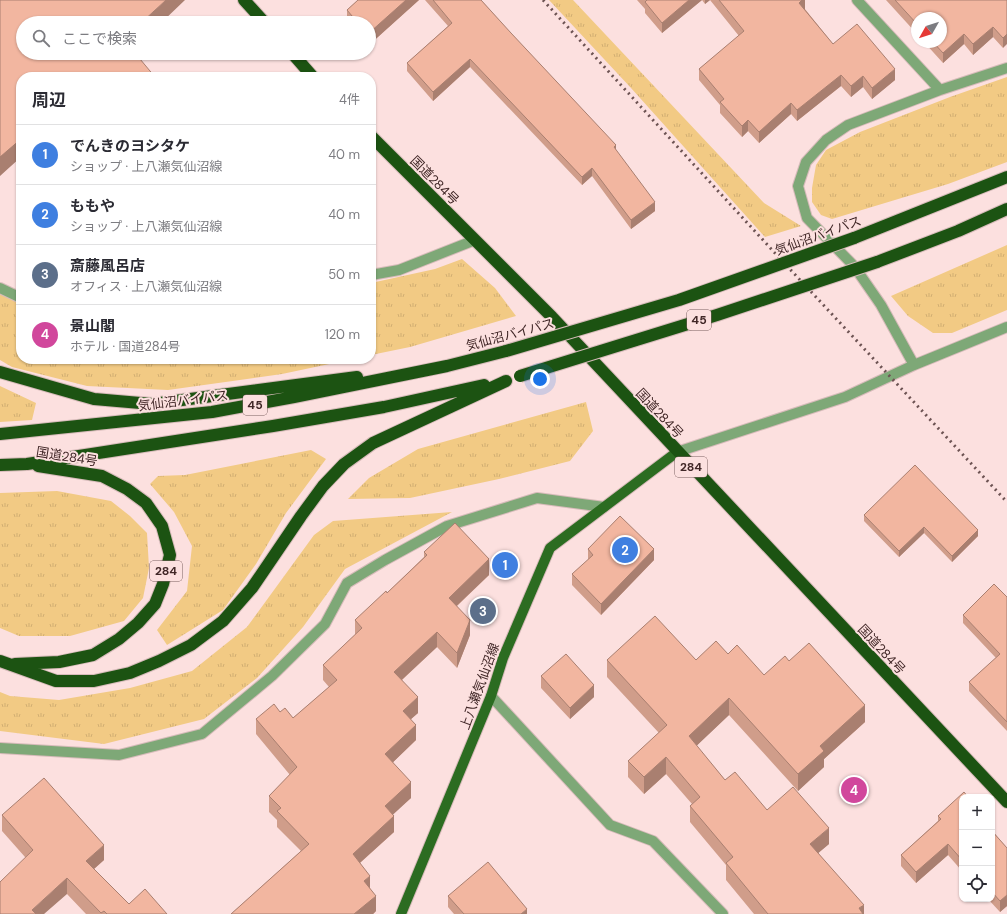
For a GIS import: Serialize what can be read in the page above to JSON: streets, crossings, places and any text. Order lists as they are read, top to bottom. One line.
{"streets":{"highway":["国道284号","気仙沼バイパス","45","284"],"main road":["上八瀬気仙沼線"]},"crossings":[["国道284号","45"],["国道284号","上八瀬気仙沼線"]],"north":"bottom left","page":{"search":"ここで検索","heading":["周辺","4件"],"list":[{"mark":"1","name":"でんきのヨシタケ","note":"ショップ · 上八瀬気仙沼線","value":"40 m"},{"mark":"2","name":"ももや","note":"ショップ · 上八瀬気仙沼線","value":"40 m"},{"mark":"3","name":"斎藤風呂店","note":"オフィス · 上八瀬気仙沼線","value":"50 m"},{"mark":"4","name":"景山閣","note":"ホテル · 国道284号","value":"120 m"}],"pins":["2","1","3","4"],"map_buttons":["+","−"]}}
